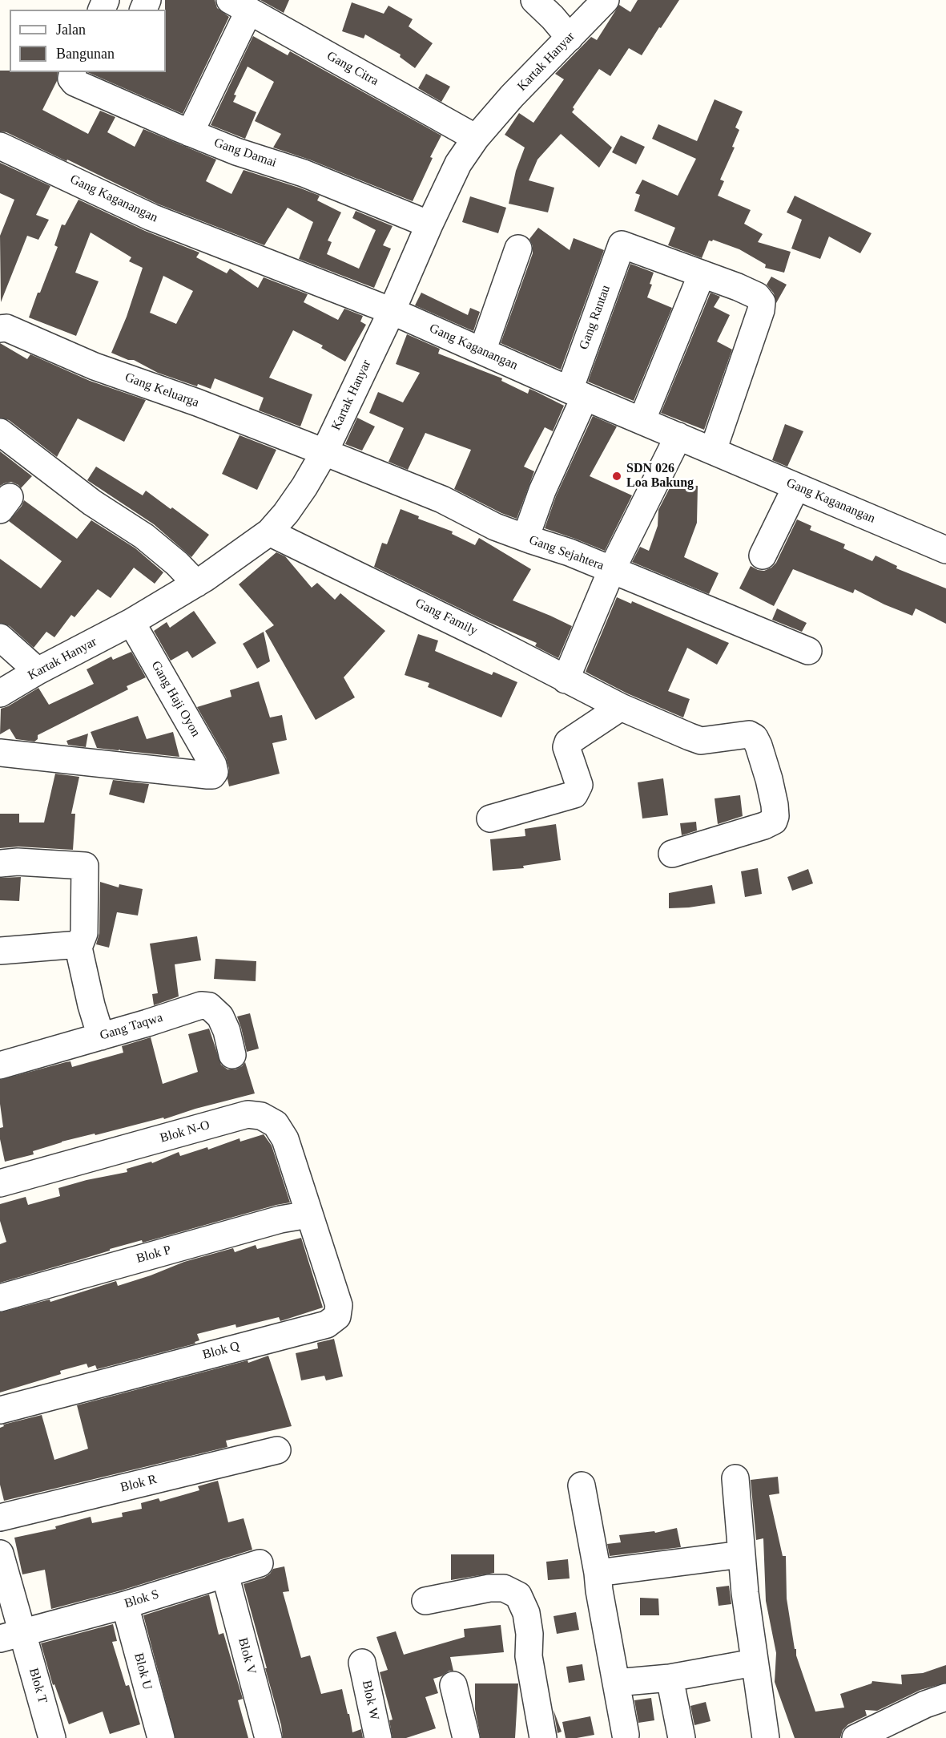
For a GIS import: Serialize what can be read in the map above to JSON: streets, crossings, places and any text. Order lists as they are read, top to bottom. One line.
{"streets":{"street":["Kartak Hanyar","Gang Citra","Gang Damai","Gang Kaganangan","Gang Rantau","Gang Keluarga","Gang Sejahtera","Gang Family","Gang Haji Oyon","Gang Taqwa","Blok N-O","Blok P","Blok Q","Blok R","Blok S","Blok V","Blok U","Blok T","Blok W"]},"crossings":[["Kartak Hanyar","Gang Citra"],["Kartak Hanyar","Gang Damai"],["Kartak Hanyar","Gang Kaganangan"],["Kartak Hanyar","Gang Keluarga"],["Kartak Hanyar","Gang Sejahtera"],["Kartak Hanyar","Gang Family"],["Kartak Hanyar","Gang Haji Oyon"],["Gang Kaganangan","Gang Rantau"],["Gang Rantau","Gang Sejahtera"],["Gang Keluarga","Gang Sejahtera"],["Blok N-O","Blok P"],["Blok N-O","Blok Q"],["Blok P","Blok Q"],["Blok S","Blok V"],["Blok S","Blok U"],["Blok S","Blok T"]],"places":["SDN 026 Loa Bakung"],"legend":["Jalan","Bangunan"]}
